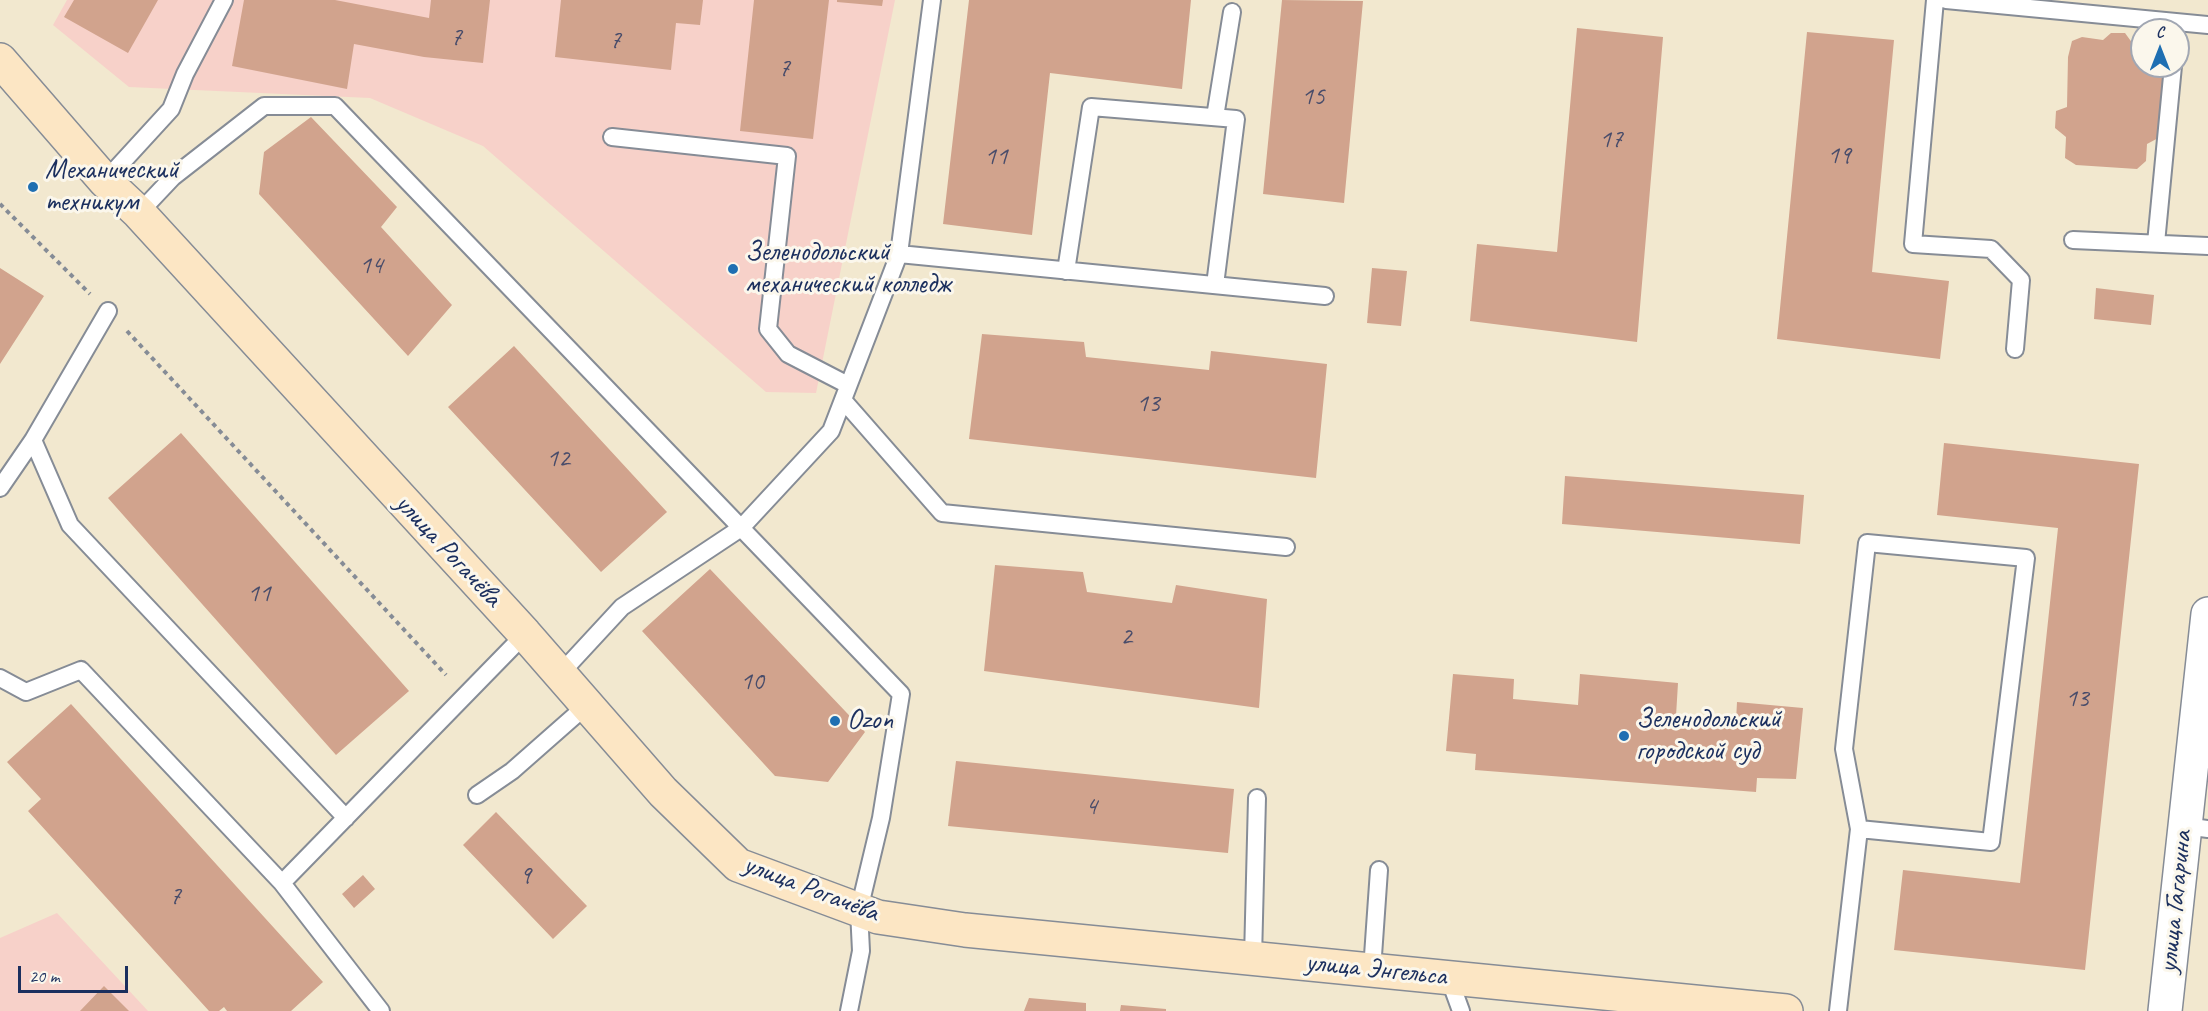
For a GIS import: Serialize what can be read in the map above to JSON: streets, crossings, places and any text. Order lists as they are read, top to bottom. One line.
{"streets":{"street":["улица Рогачёва","улица Гагарина","улица Энгельса"]},"crossings":[["улица Рогачёва","улица Энгельса"]],"places":["Механический техникум","Зеленодольский механический колледж","Ozon","Зеленодольский городской суд"],"house_numbers":["7","7","7","15","17","19","11","14","13","12","11","2","10","13","4","9","7"],"scale_bar":"20 m","north":"top"}
